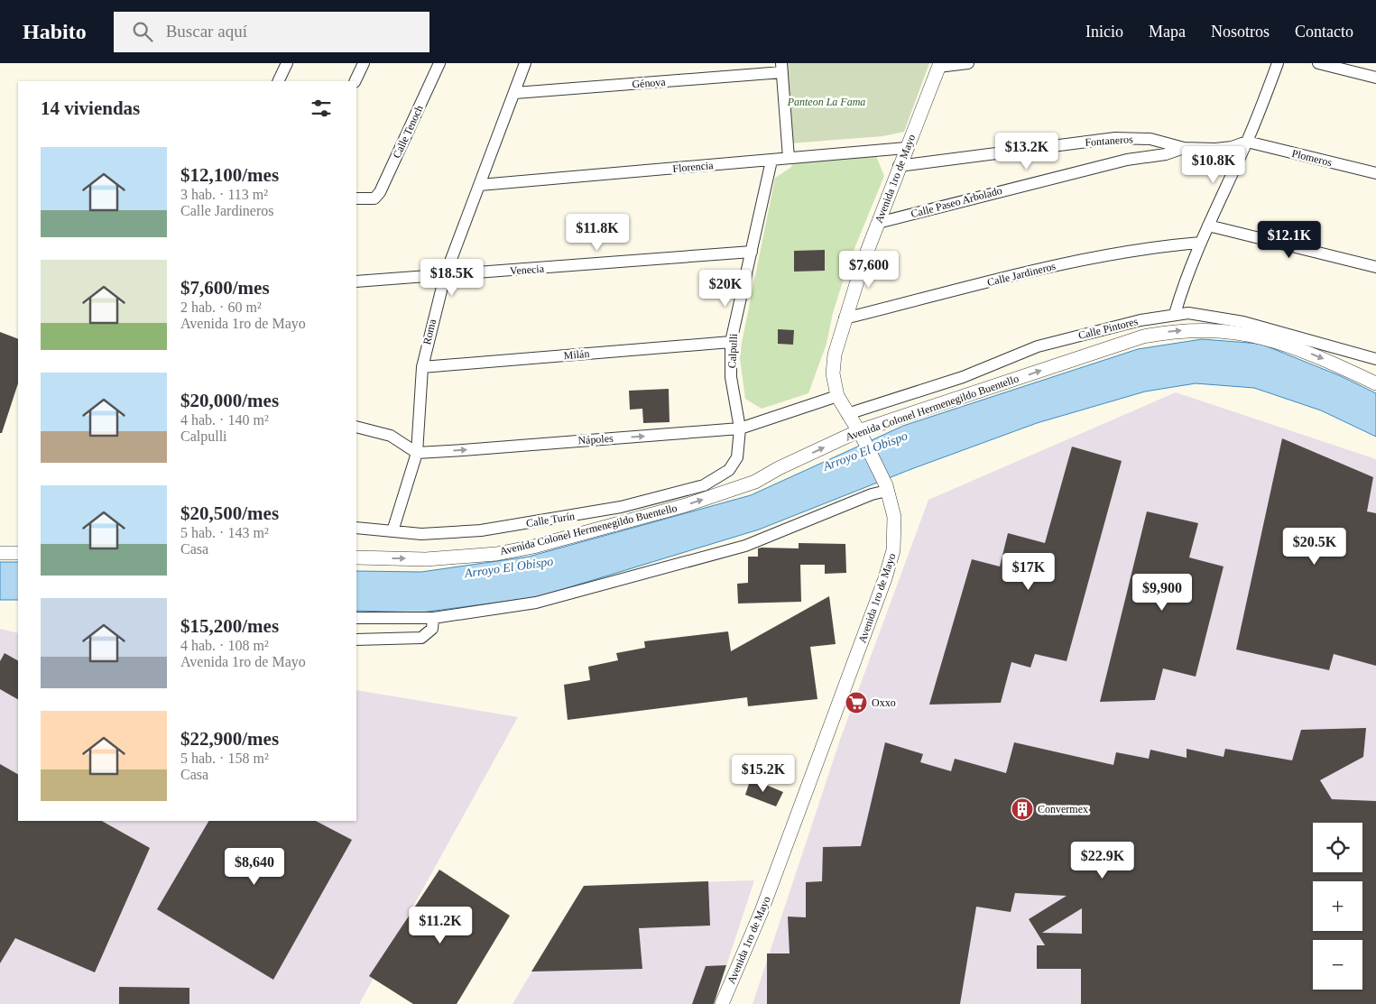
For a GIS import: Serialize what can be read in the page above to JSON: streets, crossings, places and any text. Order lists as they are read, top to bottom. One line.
{"streets":{"street":["Génova","Calle Tenoch","Fontaneros","Plomeros","Florencia","Avenida 1ro de Mayo","Calle Paseo Arbolado","Venecia","Calle Jardineros","Calle Pintores","Roma","Calpulli","Milán","Avenida Colonel Hermenegildo Buentello","Nápoles","Calle Turín"]},"crossings":[["Génova","Roma"],["Fontaneros","Avenida 1ro de Mayo"],["Fontaneros","Calle Paseo Arbolado"],["Plomeros","Calle Paseo Arbolado"],["Florencia","Avenida 1ro de Mayo"],["Florencia","Roma"],["Florencia","Calpulli"],["Avenida 1ro de Mayo","Calle Paseo Arbolado"],["Avenida 1ro de Mayo","Calle Jardineros"],["Avenida 1ro de Mayo","Calle Pintores"],["Avenida 1ro de Mayo","Avenida Colonel Hermenegildo Buentello"],["Avenida 1ro de Mayo","Nápoles"],["Venecia","Roma"],["Venecia","Calpulli"],["Roma","Milán"],["Roma","Nápoles"],["Roma","Calle Turín"],["Calpulli","Milán"],["Calpulli","Nápoles"],["Calpulli","Calle Turín"]],"one_way":["Nápoles"],"water":["Arroyo El Obispo"],"parks":["Panteon La Fama"],"places":{"supermarket":["Oxxo"],"building":["Convermex"]},"page":{"header":"Habito","search":"Buscar aquí","nav":["Inicio","Mapa","Nosotros","Contacto"],"heading":"14 viviendas","price":["$13.2K","$10.8K","$11.8K","$12.1K","$7,600","$18.5K","$20K","$20.5K","$17K","$9,900","$15.2K","$22.9K","$8,640","$11.2K"],"list":[{"name":"$12,100/mes","note":"3 hab. · 113 m² · Calle Jardineros"},{"name":"$7,600/mes","note":"2 hab. · 60 m² · Avenida 1ro de Mayo"},{"name":"$20,000/mes","note":"4 hab. · 140 m² · Calpulli"},{"name":"$20,500/mes","note":"5 hab. · 143 m² · Casa"},{"name":"$15,200/mes","note":"4 hab. · 108 m² · Avenida 1ro de Mayo"},{"name":"$22,900/mes","note":"5 hab. · 158 m² · Casa"}],"map_buttons":["+","−"]}}
